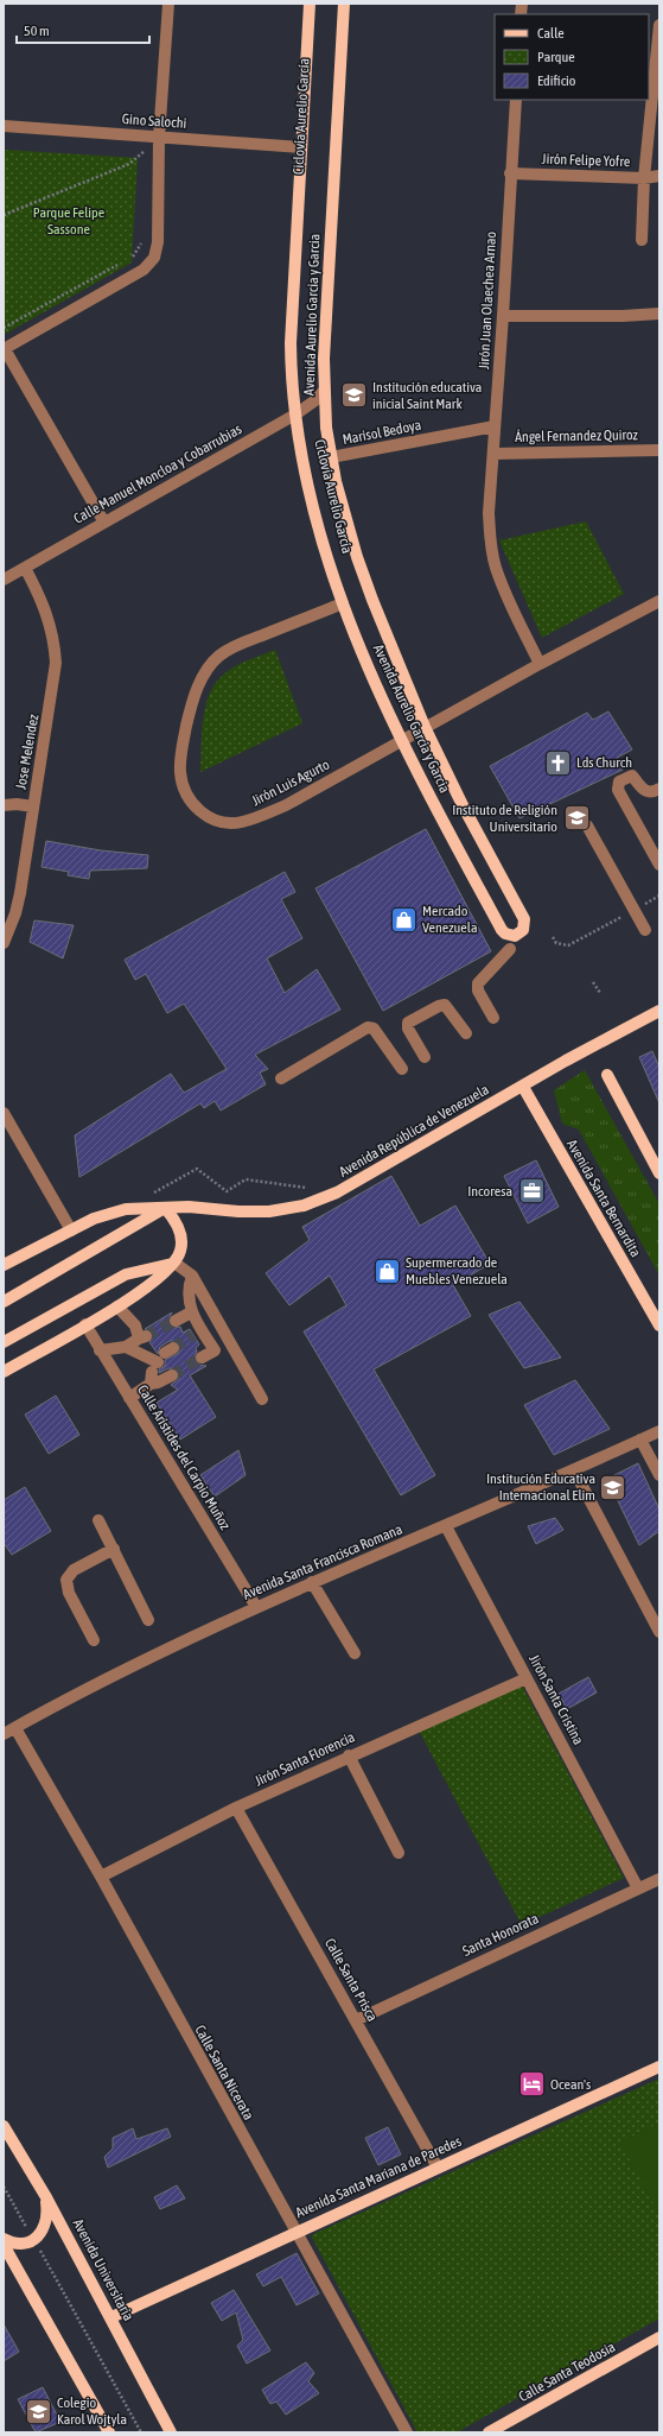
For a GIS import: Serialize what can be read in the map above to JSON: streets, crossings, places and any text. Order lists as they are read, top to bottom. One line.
{"streets":{"main road":["Avenida Aurelio Garcia y Garcia","Avenida República de Venezuela","Avenida Santa Bernardita","Avenida Santa Mariana de Paredes","Avenida Universitaria","Calle Santa Teodosia"],"street":["Gino Salochi","Jirón Felipe Yofre","Jirón Juan Olaechea Arnao","Marisol Bedoya","Ángel Fernandez Quiroz","Calle Manuel Moncloa y Cobarrubias","Jose Melendez","Jirón Luis Agurto","Calle Arístides del Carpio Muñoz","Avenida Santa Francisca Romana","Jirón Santa Cristina","Jirón Santa Florencia","Santa Honorata","Calle Santa Prisca","Calle Santa Nicerata"]},"crossings":[["Gino Salochi","Avenida Aurelio Garcia y Garcia"],["Jirón Felipe Yofre","Jirón Juan Olaechea Arnao"],["Jirón Juan Olaechea Arnao","Marisol Bedoya"],["Jirón Juan Olaechea Arnao","Ángel Fernandez Quiroz"],["Jirón Juan Olaechea Arnao","Jirón Luis Agurto"],["Avenida Aurelio Garcia y Garcia","Marisol Bedoya"],["Avenida Aurelio Garcia y Garcia","Calle Manuel Moncloa y Cobarrubias"],["Avenida Aurelio Garcia y Garcia","Jirón Luis Agurto"],["Calle Manuel Moncloa y Cobarrubias","Jose Melendez"],["Avenida República de Venezuela","Avenida Santa Bernardita"],["Calle Arístides del Carpio Muñoz","Avenida Santa Francisca Romana"],["Avenida Santa Francisca Romana","Jirón Santa Cristina"],["Avenida Santa Francisca Romana","Calle Santa Nicerata"],["Jirón Santa Cristina","Jirón Santa Florencia"],["Jirón Santa Cristina","Santa Honorata"],["Jirón Santa Florencia","Calle Santa Prisca"],["Jirón Santa Florencia","Calle Santa Nicerata"],["Santa Honorata","Calle Santa Prisca"],["Calle Santa Prisca","Avenida Santa Mariana de Paredes"],["Calle Santa Nicerata","Avenida Santa Mariana de Paredes"],["Avenida Santa Mariana de Paredes","Avenida Universitaria"]],"parks":["Parque Felipe Sassone"],"places":{"school or university":["Institución educativa inicial Saint Mark","Instituto de Religión Universitario","Institución Educativa Internacional Elim","Colegio Karol Wojtyla"],"church":["Lds Church"],"shop":["Mercado Venezuela","Supermercado de Muebles Venezuela"],"office":["Incoresa"],"hotel":["Ocean's"]},"legend":["Calle","Parque","Edificio"],"scale_bar":"50 m"}
